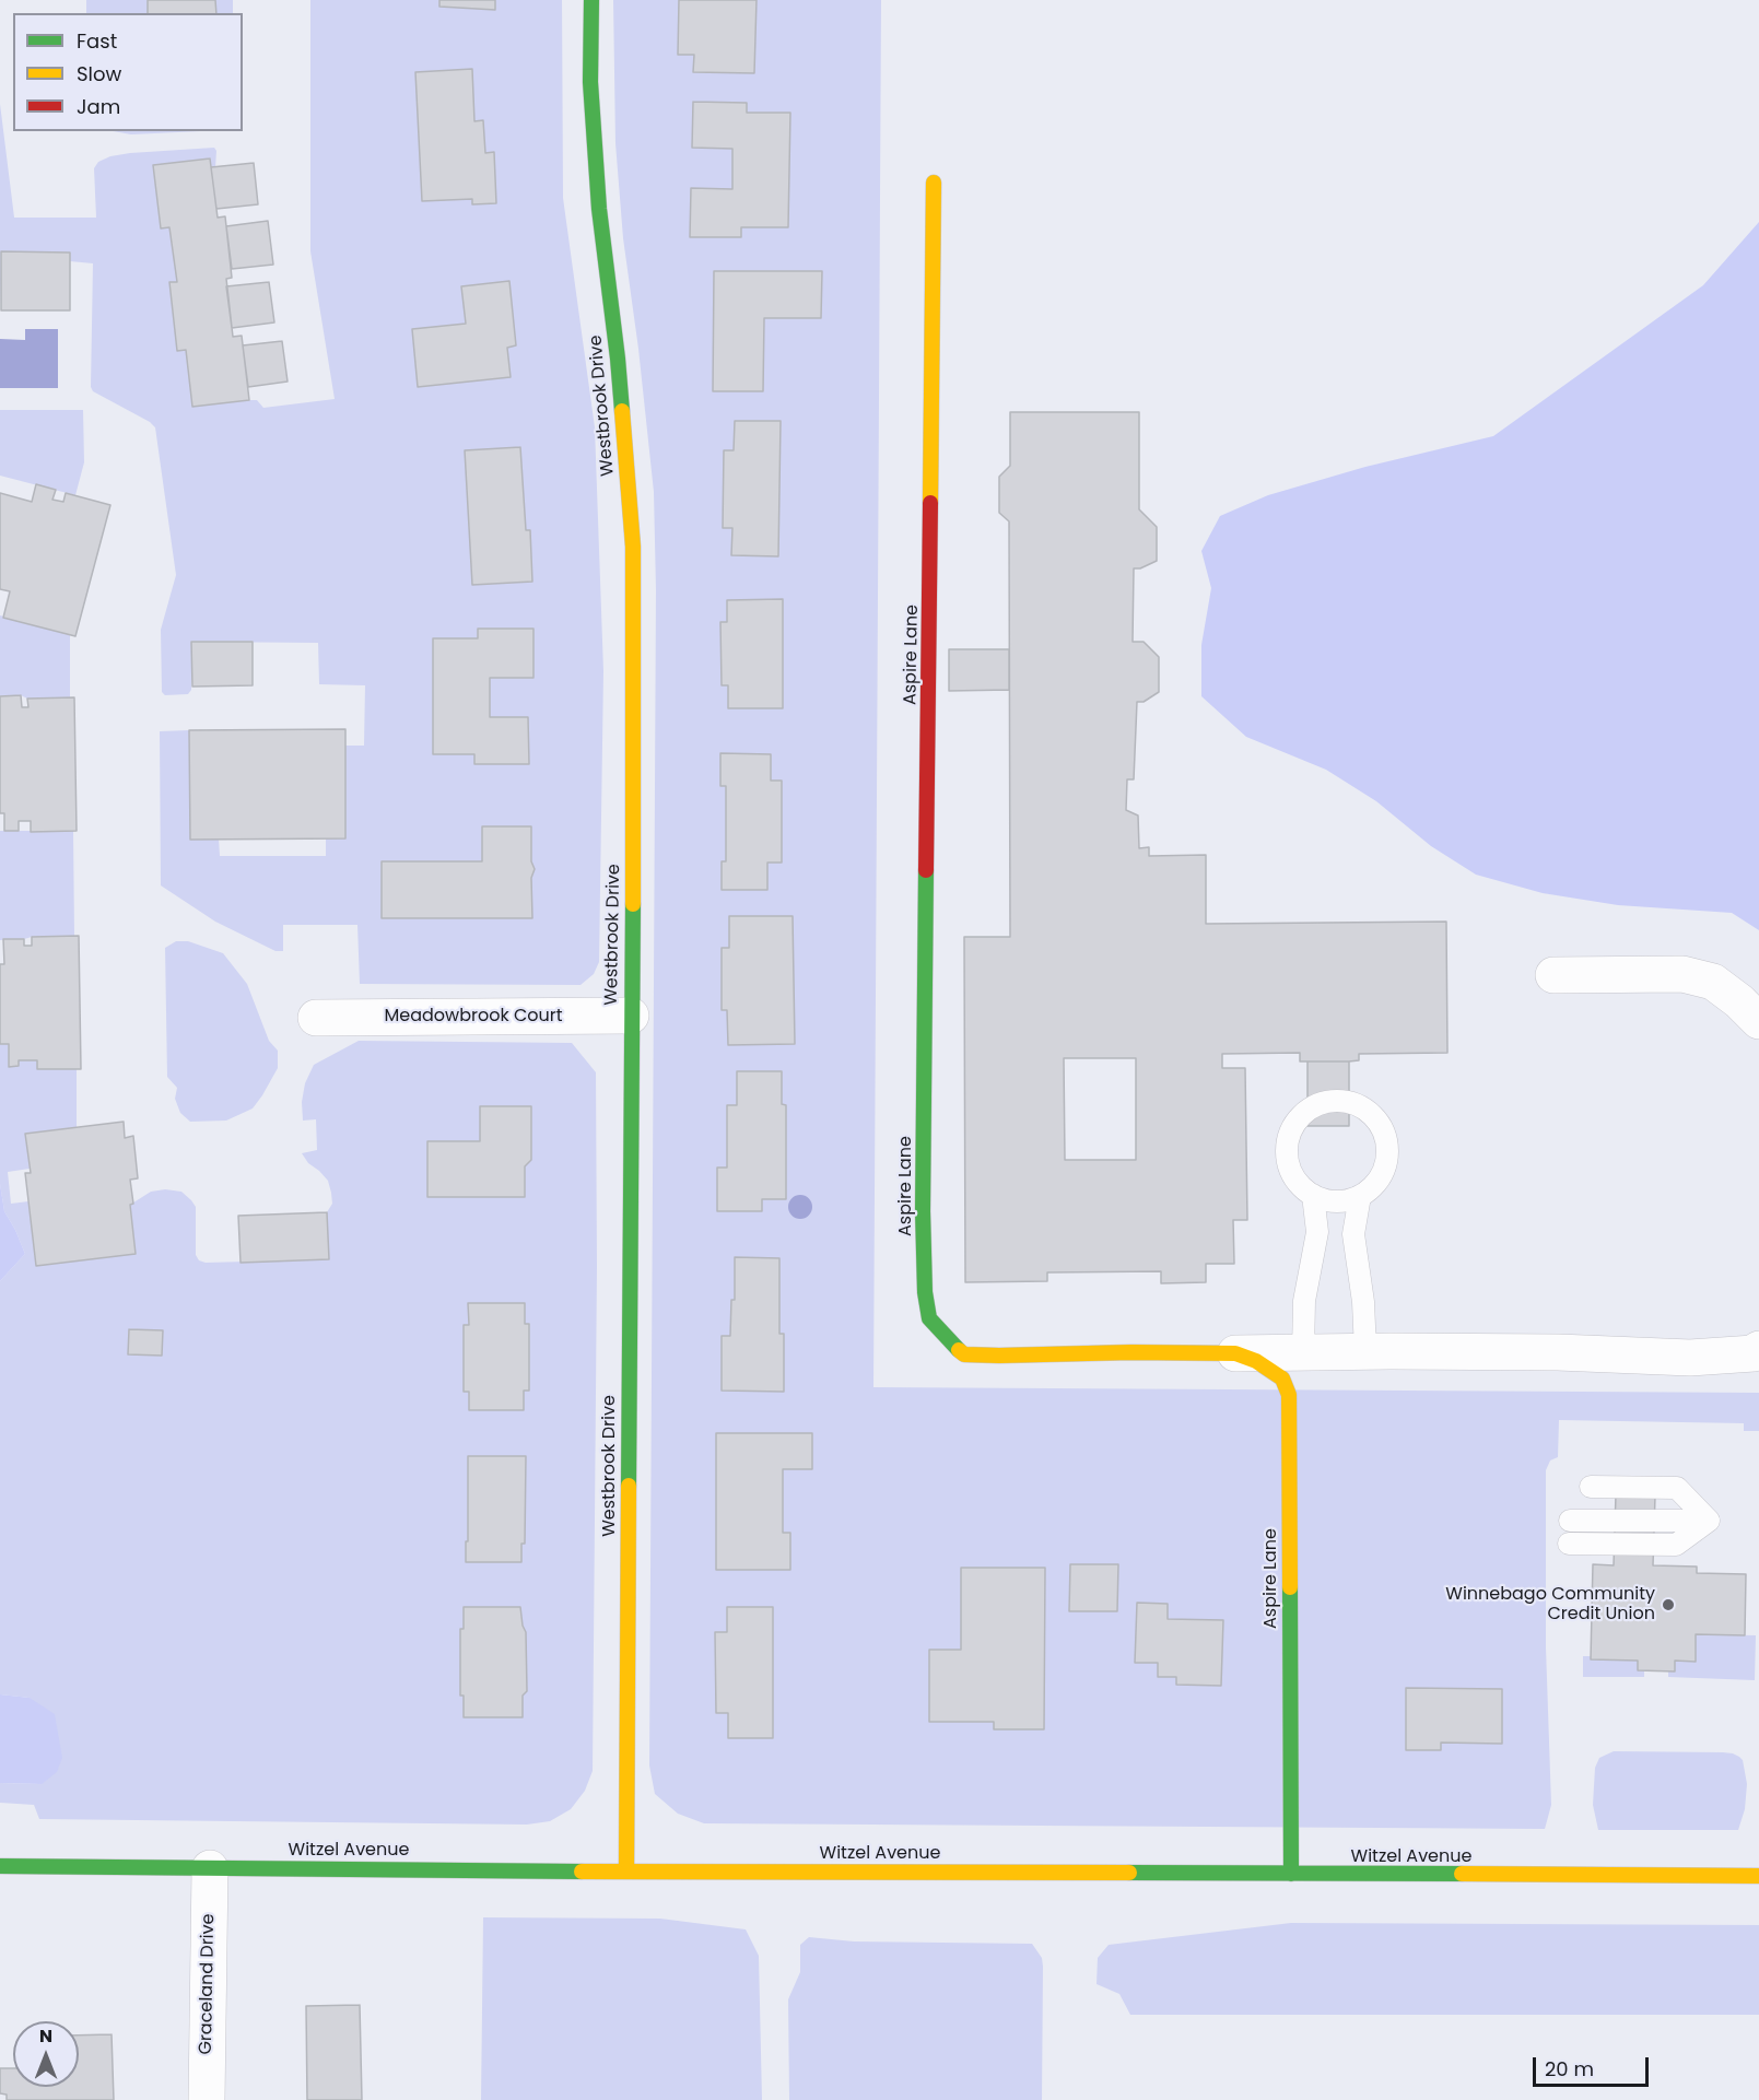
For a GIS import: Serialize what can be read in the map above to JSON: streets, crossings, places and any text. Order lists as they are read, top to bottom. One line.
{"streets":{"street":["Westbrook Drive","Aspire Lane","Meadowbrook Court","Witzel Avenue","Graceland Drive"]},"crossings":[["Westbrook Drive","Meadowbrook Court"],["Westbrook Drive","Witzel Avenue"],["Aspire Lane","Witzel Avenue"],["Witzel Avenue","Graceland Drive"]],"places":["Winnebago Community Credit Union"],"legend":["Fast","Slow","Jam"],"scale_bar":"20 m","north":"top"}
